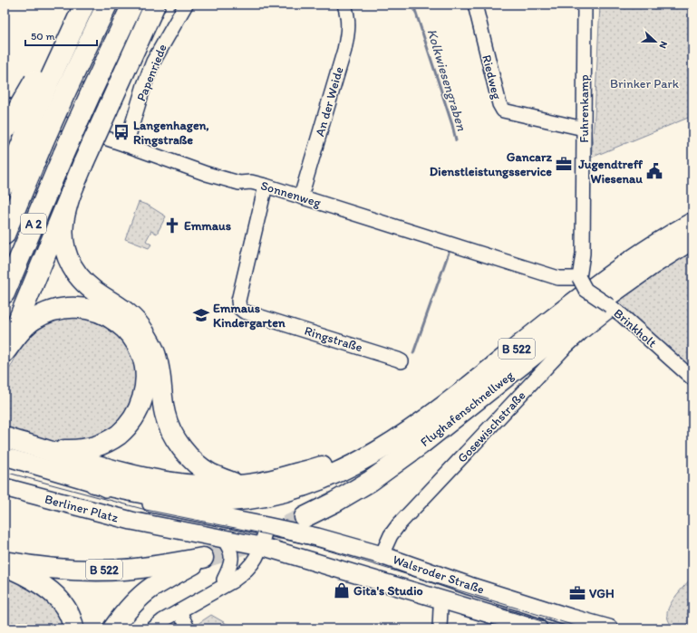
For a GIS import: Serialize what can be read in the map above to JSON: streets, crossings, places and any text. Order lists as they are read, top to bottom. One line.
{"streets":{"highway":["A 2","B 522","Flughafenschnellweg"],"main road":["Berliner Platz","Walsroder Straße"],"street":["Papenriede","Riedweg","An der Weide","Fuhrenkamp","Sonnenweg","Brinkholt","Ringstraße","Gosewischstraße"]},"crossings":[["Papenriede","Sonnenweg"],["Riedweg","Fuhrenkamp"],["An der Weide","Sonnenweg"],["Fuhrenkamp","Sonnenweg"],["Fuhrenkamp","Brinkholt"],["Sonnenweg","Brinkholt"],["Sonnenweg","Ringstraße"],["Brinkholt","Gosewischstraße"],["B 522","Flughafenschnellweg"],["B 522","Walsroder Straße"],["Gosewischstraße","Walsroder Straße"],["Berliner Platz","Walsroder Straße"]],"water":["Kolkwiesengraben"],"parks":["Brinker Park"],"places":{"bus stop":["Langenhagen, Ringstraße"],"office":["Gancarz Dienstleistungsservice","VGH"],"public building":["Jugendtreff Wiesenau"],"church":["Emmaus"],"school or university":["Emmaus Kindergarten"],"shop":["Gita's Studio"]},"scale_bar":"50 m","north":"right"}
